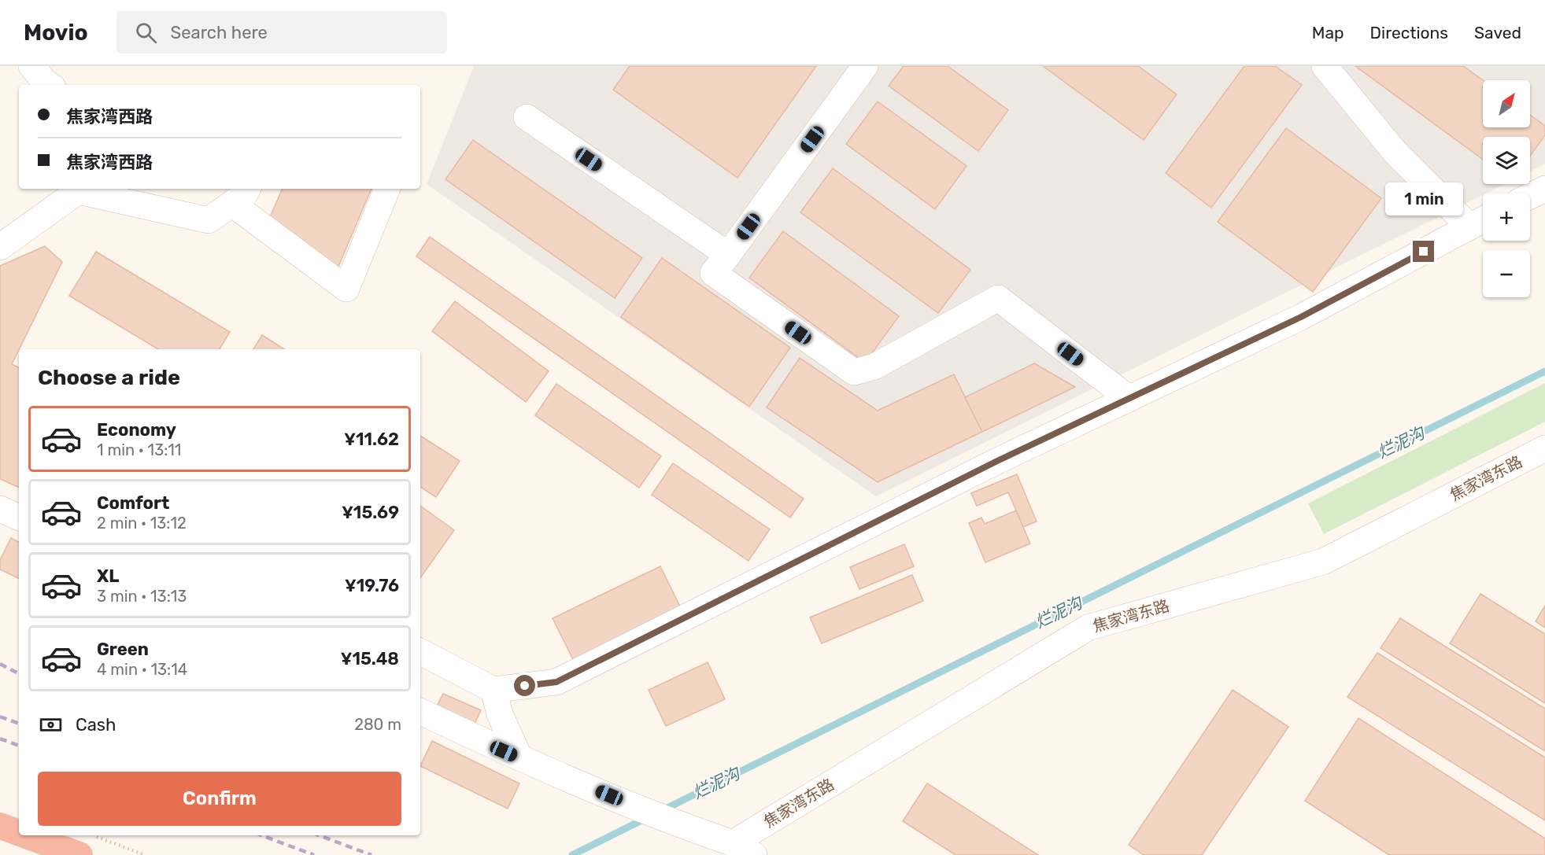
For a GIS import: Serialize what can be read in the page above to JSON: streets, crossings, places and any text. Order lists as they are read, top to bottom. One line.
{"streets":{"street":["焦家湾东路"]},"water":["烂泥沟"],"north":"top right","page":{"header":"Movio","search":"Search here","nav":["Map","Directions","Saved"],"map_buttons":["+","−"],"banner":["焦家湾西路","焦家湾西路"],"bubble":"1 min","heading":"Choose a ride","list":[{"name":"Economy","note":"1 min · 13:11","value":"¥11.62"},{"name":"Comfort","note":"2 min · 13:12","value":"¥15.69"},{"name":"XL","note":"3 min · 13:13","value":"¥19.76"},{"name":"Green","note":"4 min · 13:14","value":"¥15.48"}],"pay":["Cash","280 m"],"buttons":"Confirm"}}
